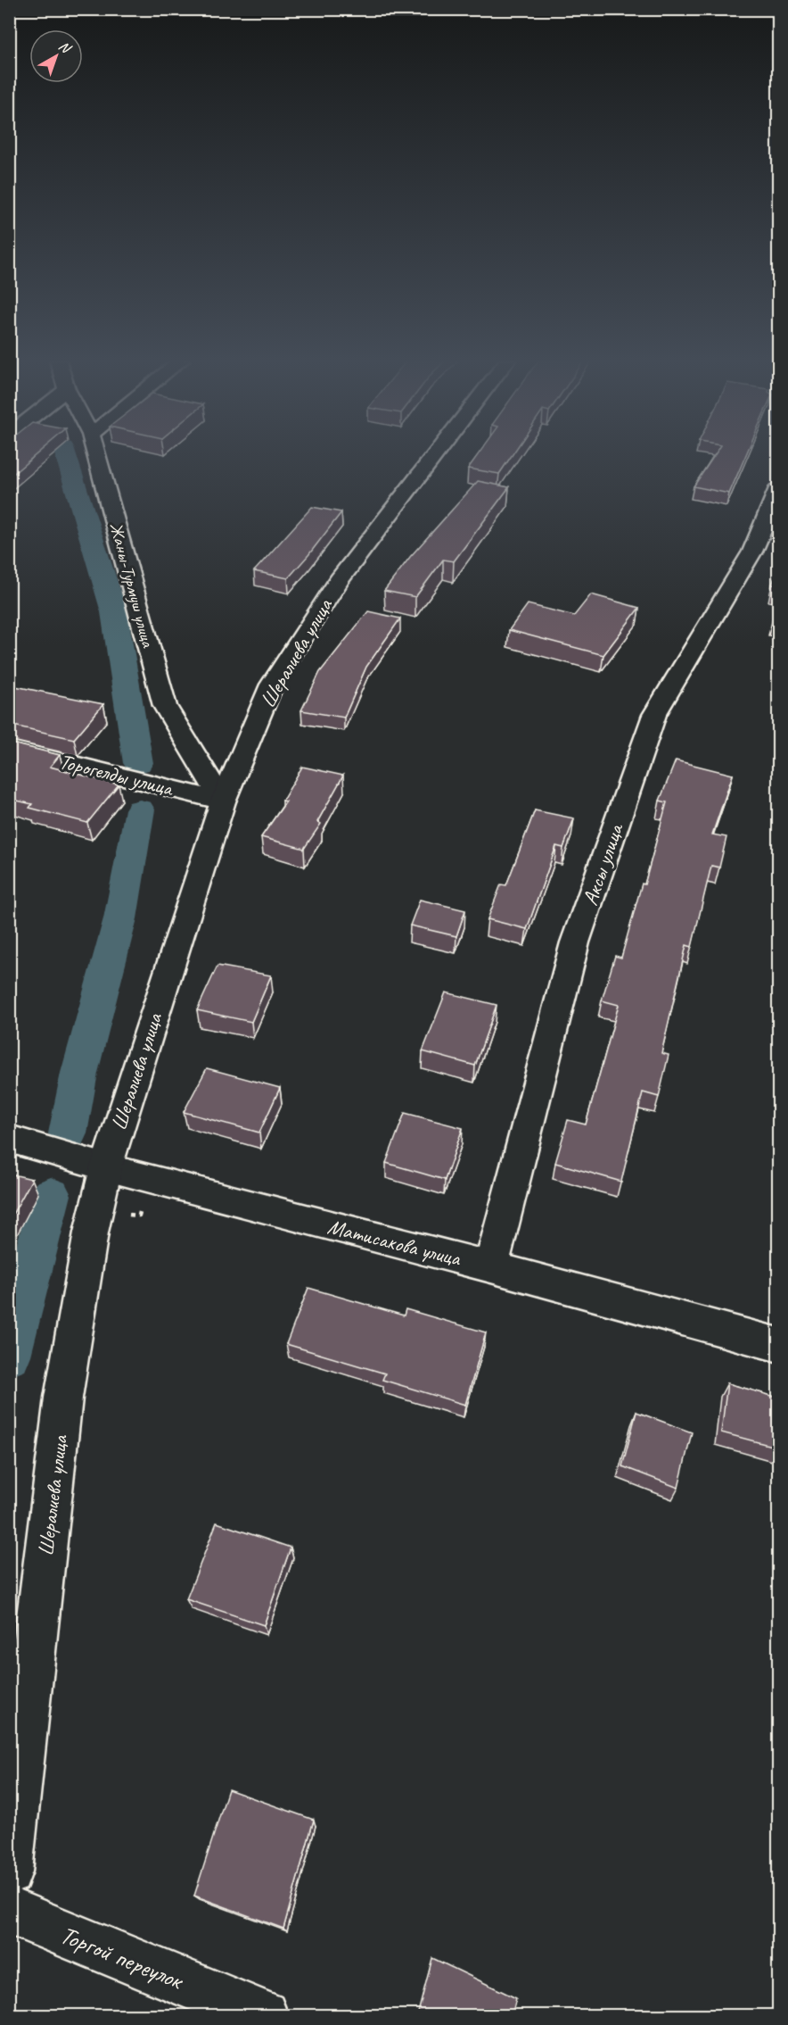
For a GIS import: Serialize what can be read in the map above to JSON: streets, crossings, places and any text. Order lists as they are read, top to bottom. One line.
{"streets":{"street":["Жаны-Турмуш улица","Шералиева улица","Торогелды улица","Аксы улица","Матисакова улица","Торгой переулок"]},"crossings":[["Жаны-Турмуш улица","Шералиева улица"],["Жаны-Турмуш улица","Торогелды улица"],["Шералиева улица","Торогелды улица"],["Шералиева улица","Матисакова улица"],["Аксы улица","Матисакова улица"]],"north":"top right"}
